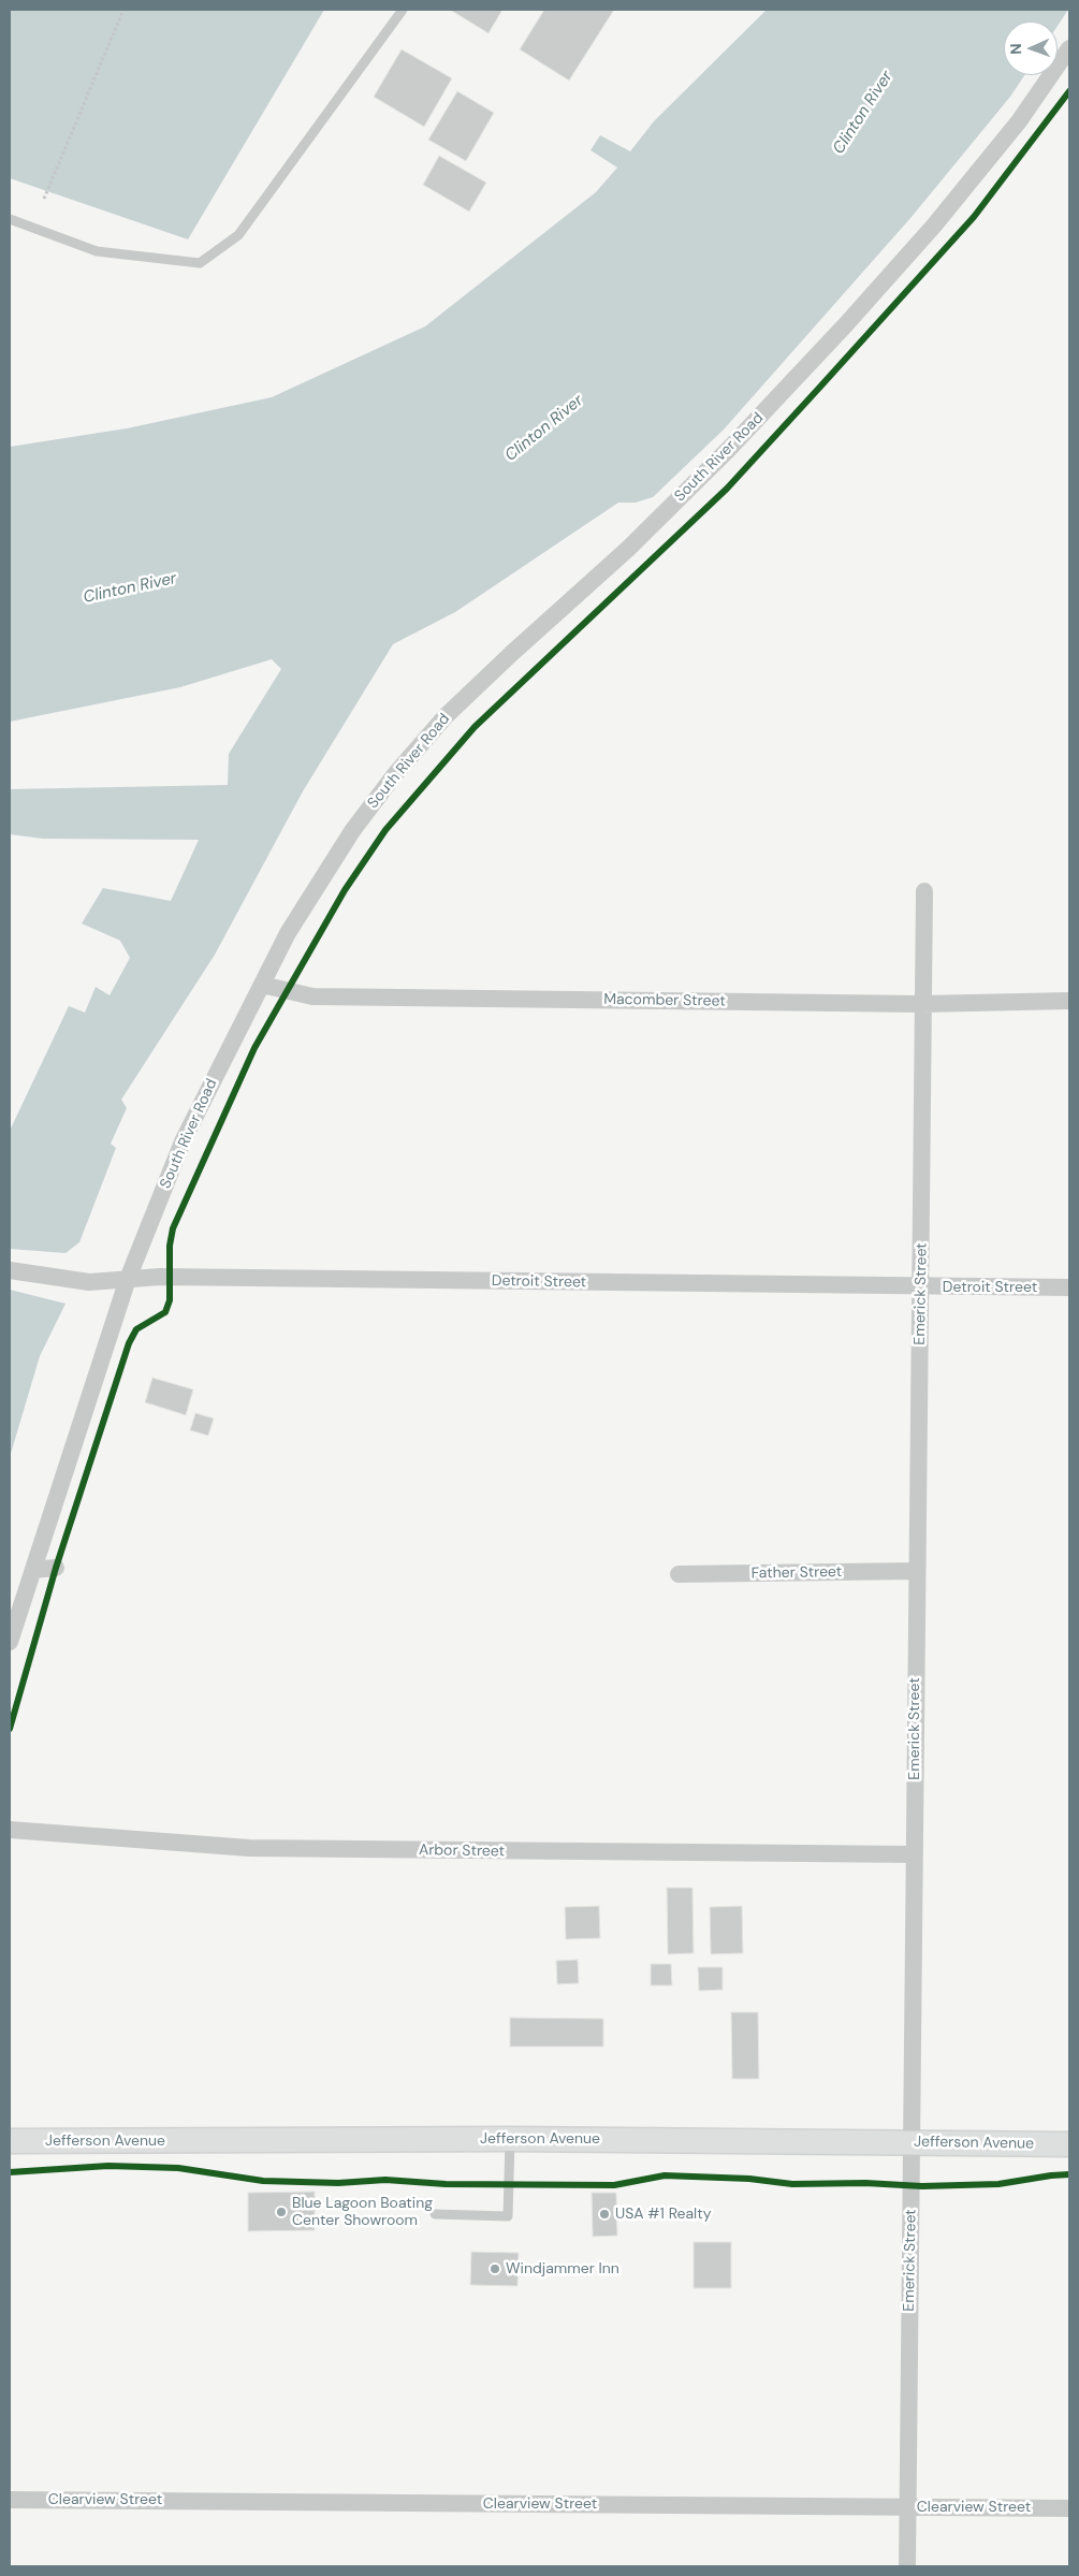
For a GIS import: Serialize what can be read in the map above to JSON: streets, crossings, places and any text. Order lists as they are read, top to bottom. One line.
{"streets":{"street":["South River Road","Macomber Street","Detroit Street","Emerick Street","Father Street","Arbor Street","Jefferson Avenue","Clearview Street"]},"crossings":[["South River Road","Macomber Street"],["South River Road","Detroit Street"],["Macomber Street","Emerick Street"],["Detroit Street","Emerick Street"],["Emerick Street","Father Street"],["Emerick Street","Arbor Street"],["Emerick Street","Jefferson Avenue"],["Emerick Street","Clearview Street"]],"water":["Clinton River"],"places":["Blue Lagoon Boating Center Showroom","USA #1 Realty","Windjammer Inn"],"north":"left"}
